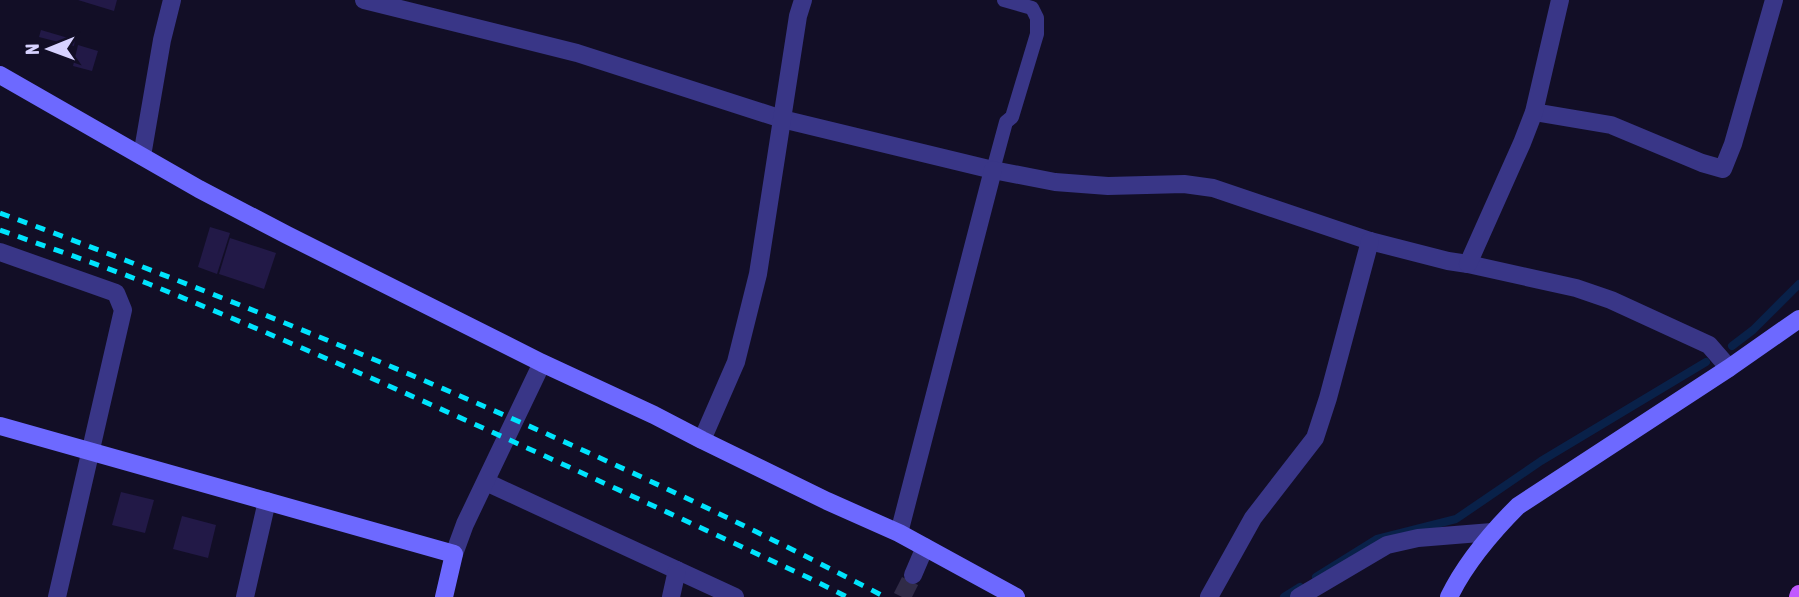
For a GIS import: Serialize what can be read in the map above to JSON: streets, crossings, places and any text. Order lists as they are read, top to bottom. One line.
{"north":"left"}
